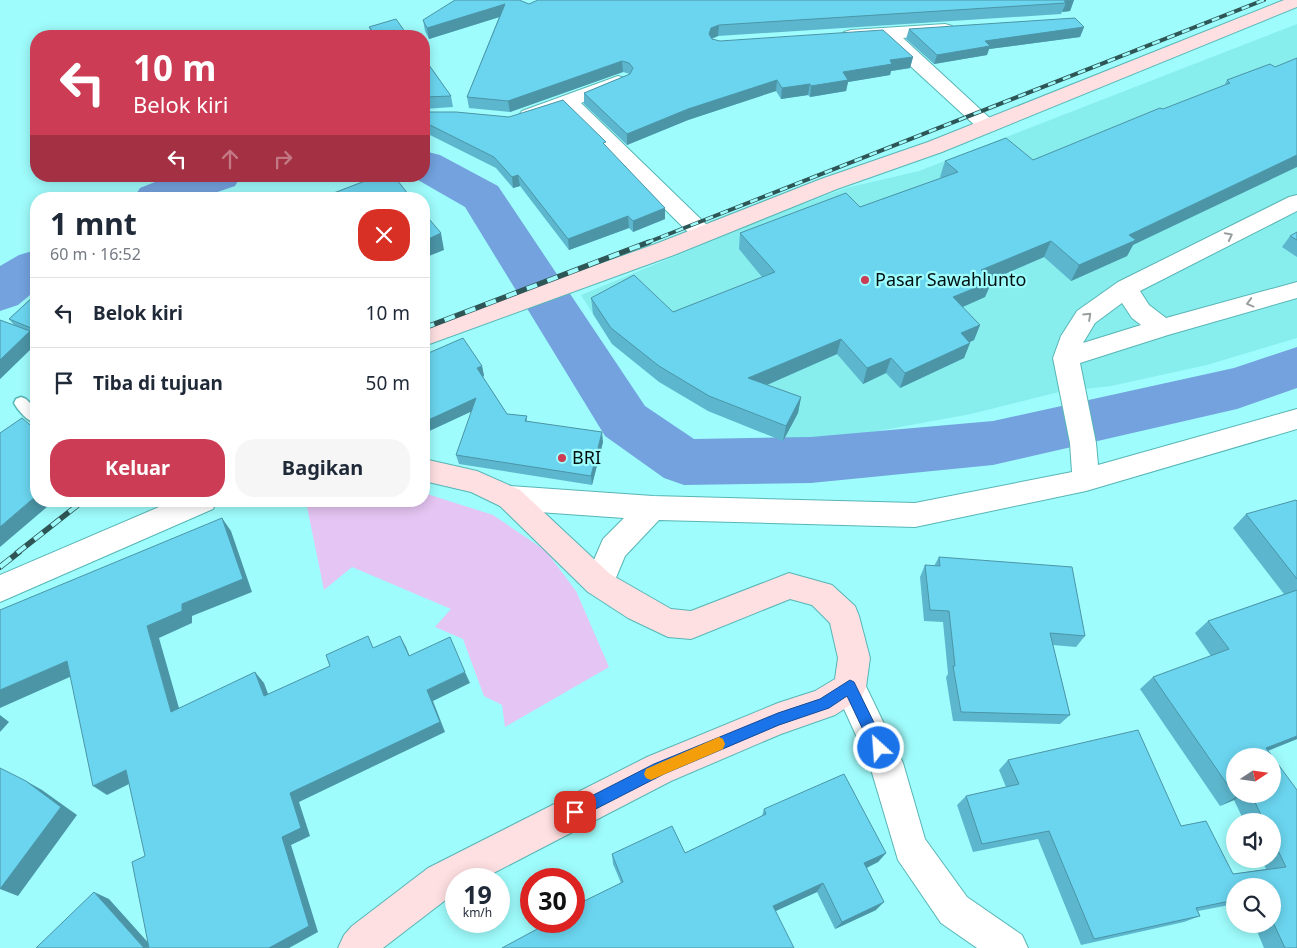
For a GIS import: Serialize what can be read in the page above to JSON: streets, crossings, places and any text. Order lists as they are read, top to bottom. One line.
{"places":["Pasar Sawahlunto","BRI"],"north":"right","page":{"turn":["10 m","Belok kiri"],"heading":["1 mnt","60 m · 16:52"],"list":[{"name":"Belok kiri","value":"10 m"},{"name":"Tiba di tujuan","value":"50 m"}],"buttons":["Keluar","Bagikan"],"speed":"19 km/h","limit":"30"}}
